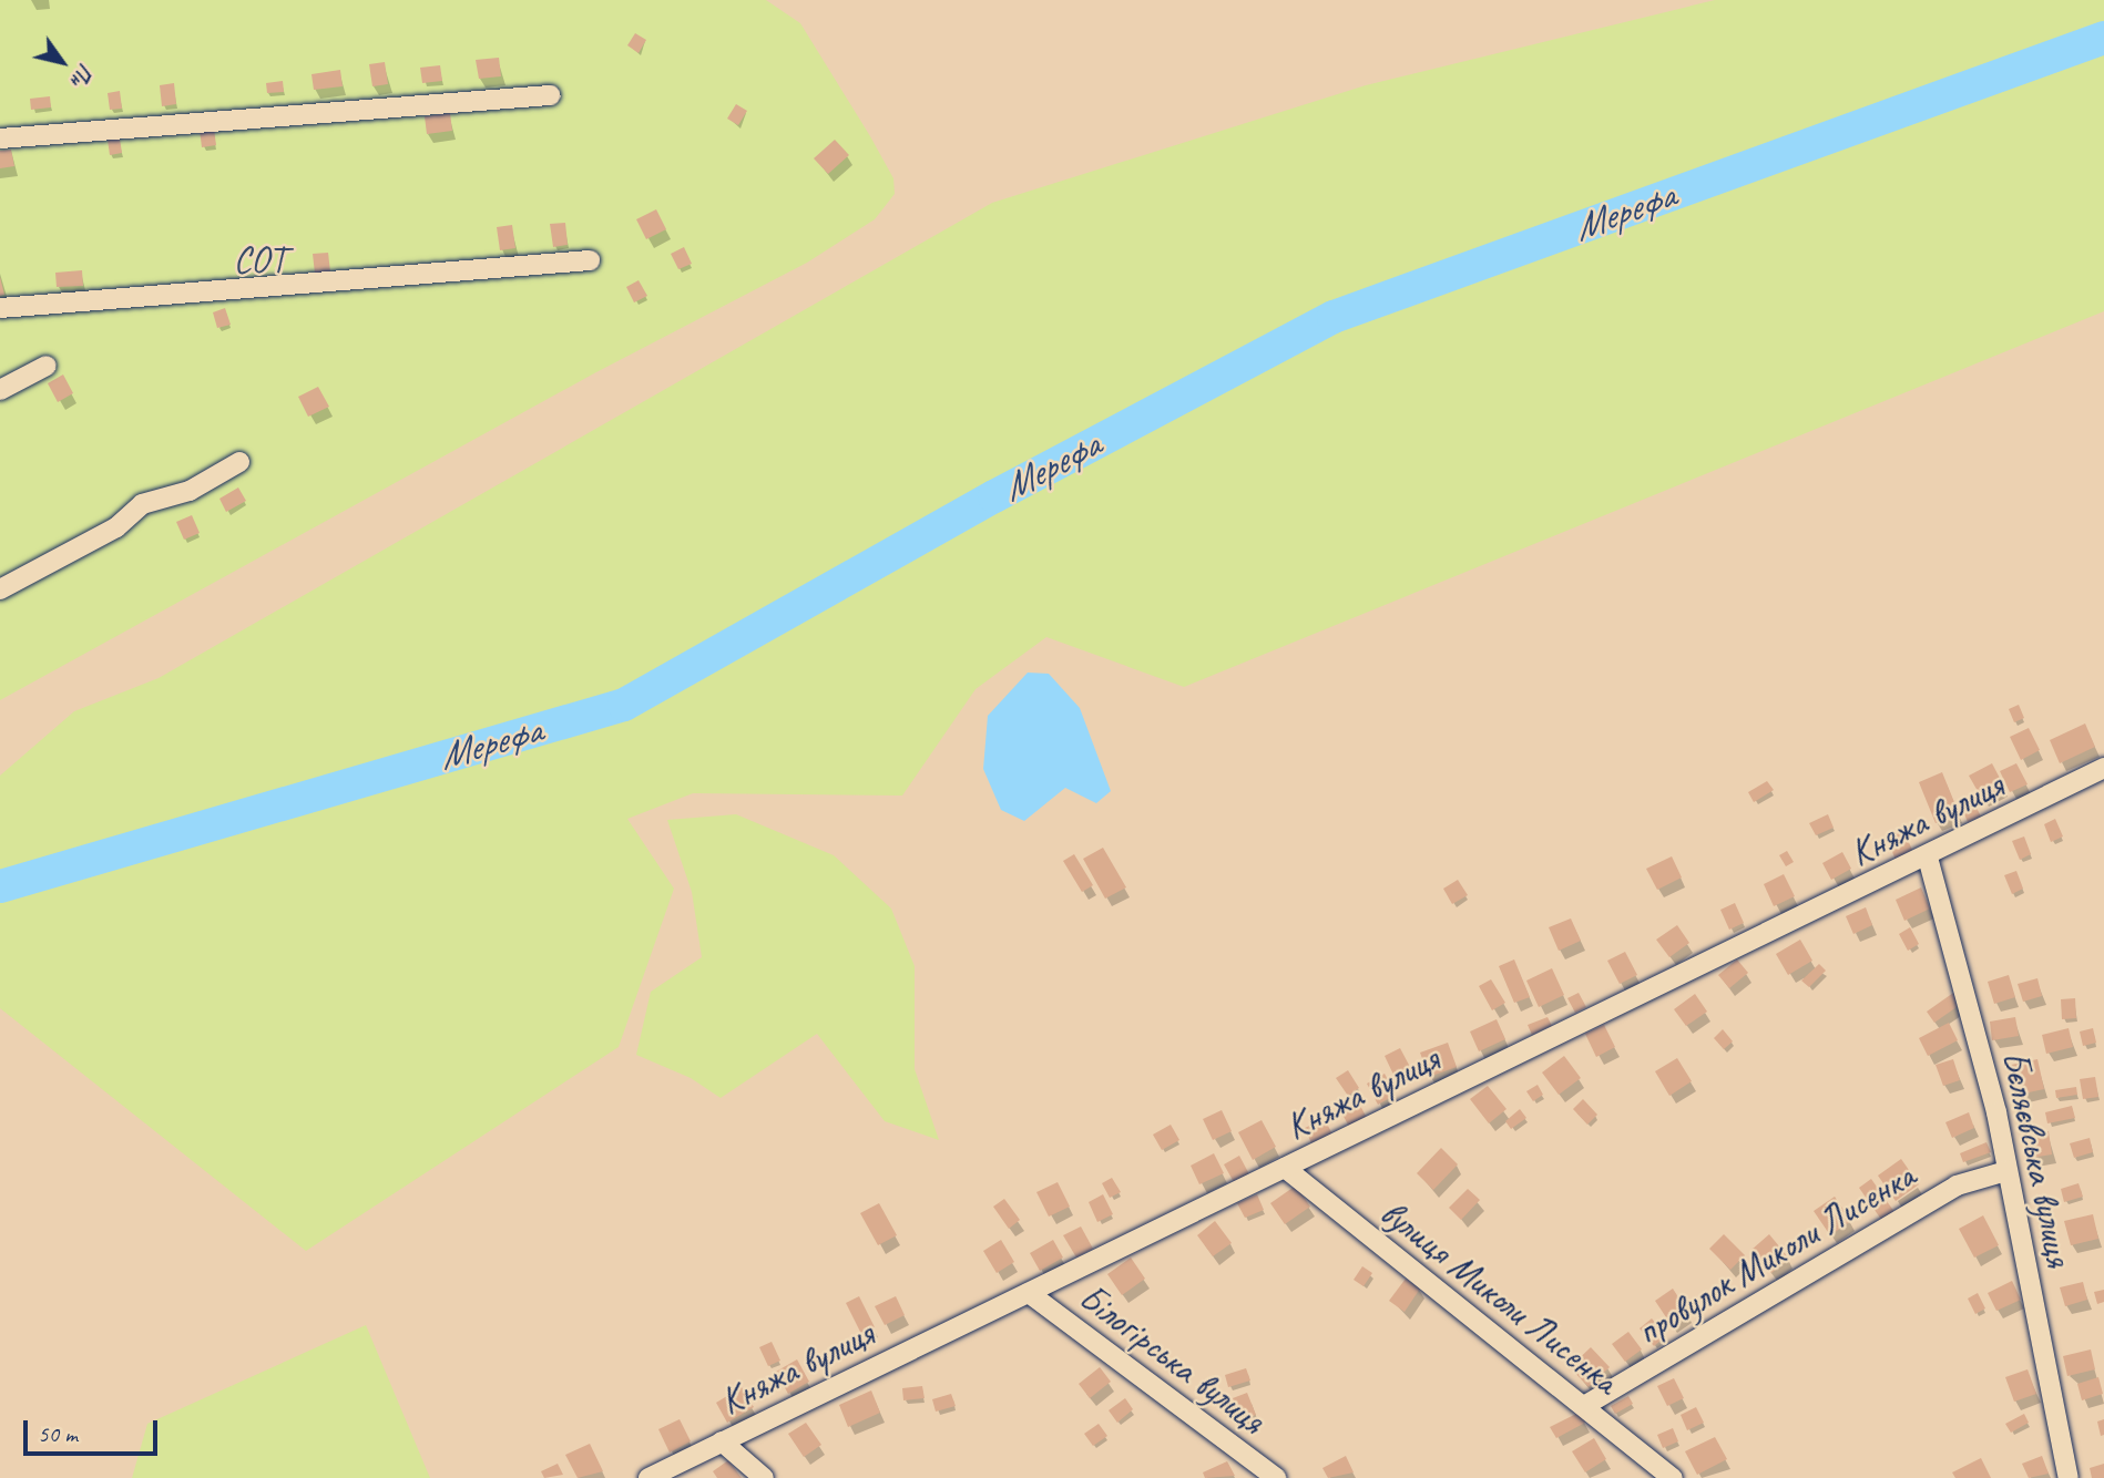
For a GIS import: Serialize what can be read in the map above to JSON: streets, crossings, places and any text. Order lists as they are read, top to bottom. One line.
{"streets":{"street":["Княжа вулиця","Бєляєвська вулиця","провулок Миколи Лисенка","вулиця Миколи Лисенка","Білогірська вулиця"]},"crossings":[["Княжа вулиця","Бєляєвська вулиця"],["Княжа вулиця","вулиця Миколи Лисенка"],["Княжа вулиця","Білогірська вулиця"],["Бєляєвська вулиця","провулок Миколи Лисенка"],["провулок Миколи Лисенка","вулиця Миколи Лисенка"]],"water":["Мерефа"],"parks":["СОТ"],"scale_bar":"50 m","north":"bottom right"}
